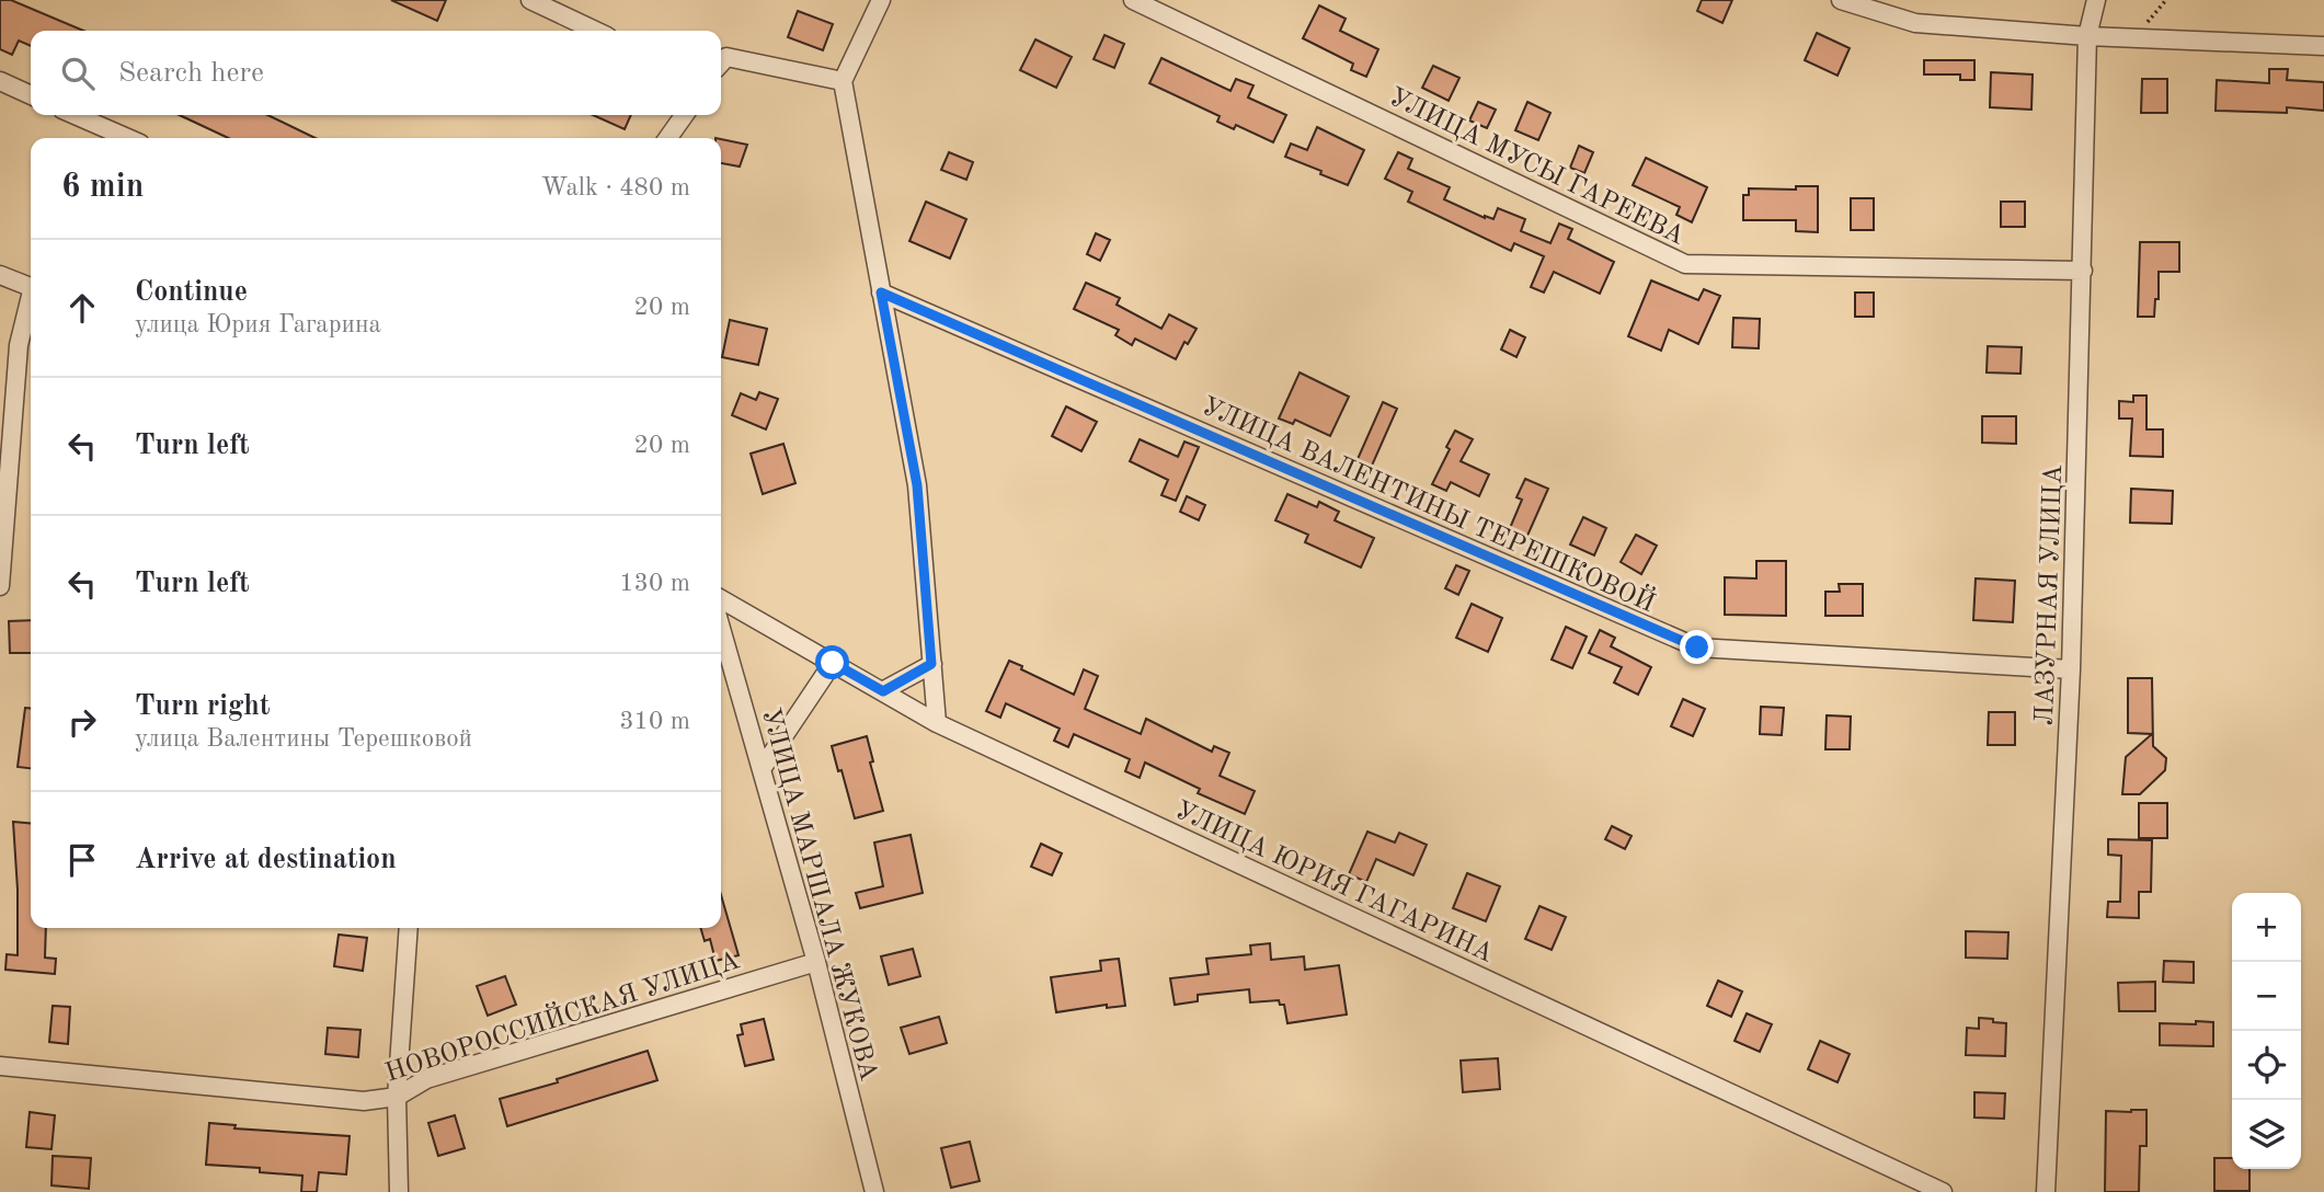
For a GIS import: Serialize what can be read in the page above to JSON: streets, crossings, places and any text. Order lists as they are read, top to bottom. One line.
{"streets":{"street":["УЛИЦА МУСЫ ГАРЕЕВА","УЛИЦА ВАЛЕНТИНЫ ТЕРЕШКОВОЙ","ЛАЗУРНАЯ УЛИЦА","УЛИЦА ЮРИЯ ГАГАРИНА","УЛИЦА МАРШАЛА ЖУКОВА","НОВОРОССИЙСКАЯ УЛИЦА"]},"crossings":[["УЛИЦА МУСЫ ГАРЕЕВА","ЛАЗУРНАЯ УЛИЦА"],["УЛИЦА ВАЛЕНТИНЫ ТЕРЕШКОВОЙ","ЛАЗУРНАЯ УЛИЦА"],["УЛИЦА МАРШАЛА ЖУКОВА","НОВОРОССИЙСКАЯ УЛИЦА"]],"page":{"search":"Search here","heading":["6 min","Walk · 480 m"],"list":[["Continue","улица Юрия Гагарина","20 m"],["Turn left","20 m"],["Turn left","130 m"],["Turn right","улица Валентины Терешковой","310 m"],"Arrive at destination"],"map_buttons":["+","−"]}}
